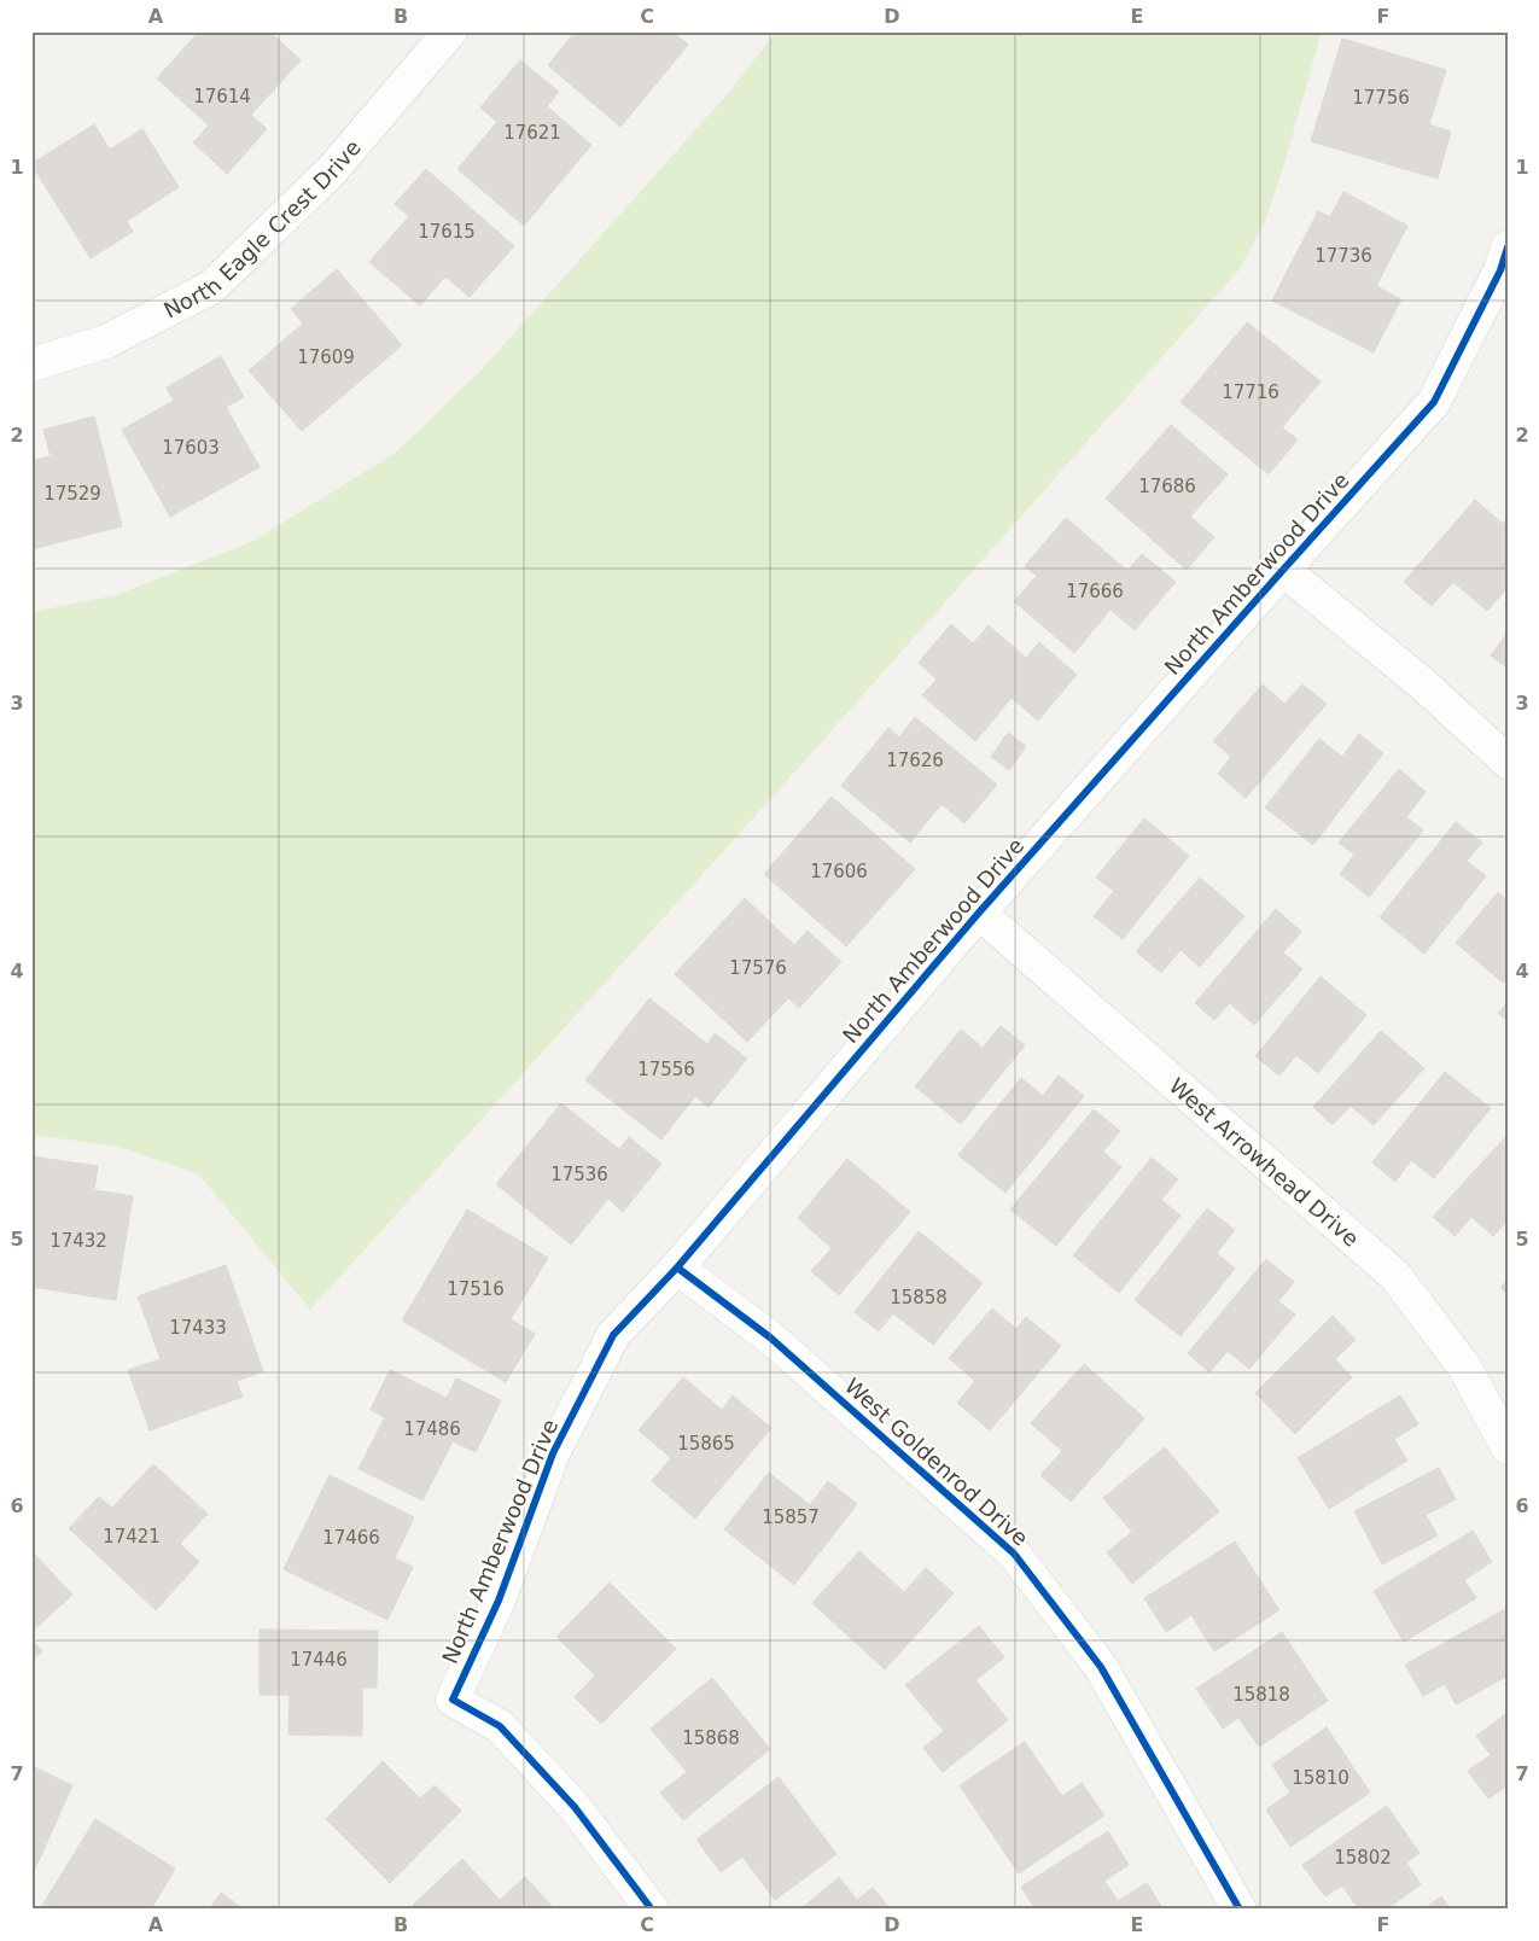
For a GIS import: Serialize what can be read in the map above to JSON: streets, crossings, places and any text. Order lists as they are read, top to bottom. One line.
{"streets":{"street":["North Eagle Crest Drive","North Amberwood Drive","West Arrowhead Drive","West Goldenrod Drive"]},"crossings":[["North Amberwood Drive","West Arrowhead Drive"],["North Amberwood Drive","West Goldenrod Drive"]],"house_numbers":["17614","17756","17621","17615","17736","17609","17716","17603","17686","17529","17666","17626","17606","17576","17556","17536","17432","17516","15858","17433","17486","15865","15857","17421","17466","17446","15818","15868","15810","15802"],"grid":{"columns":["A","B","C","D","E","F"],"rows":["1","2","3","4","5","6","7"]}}
